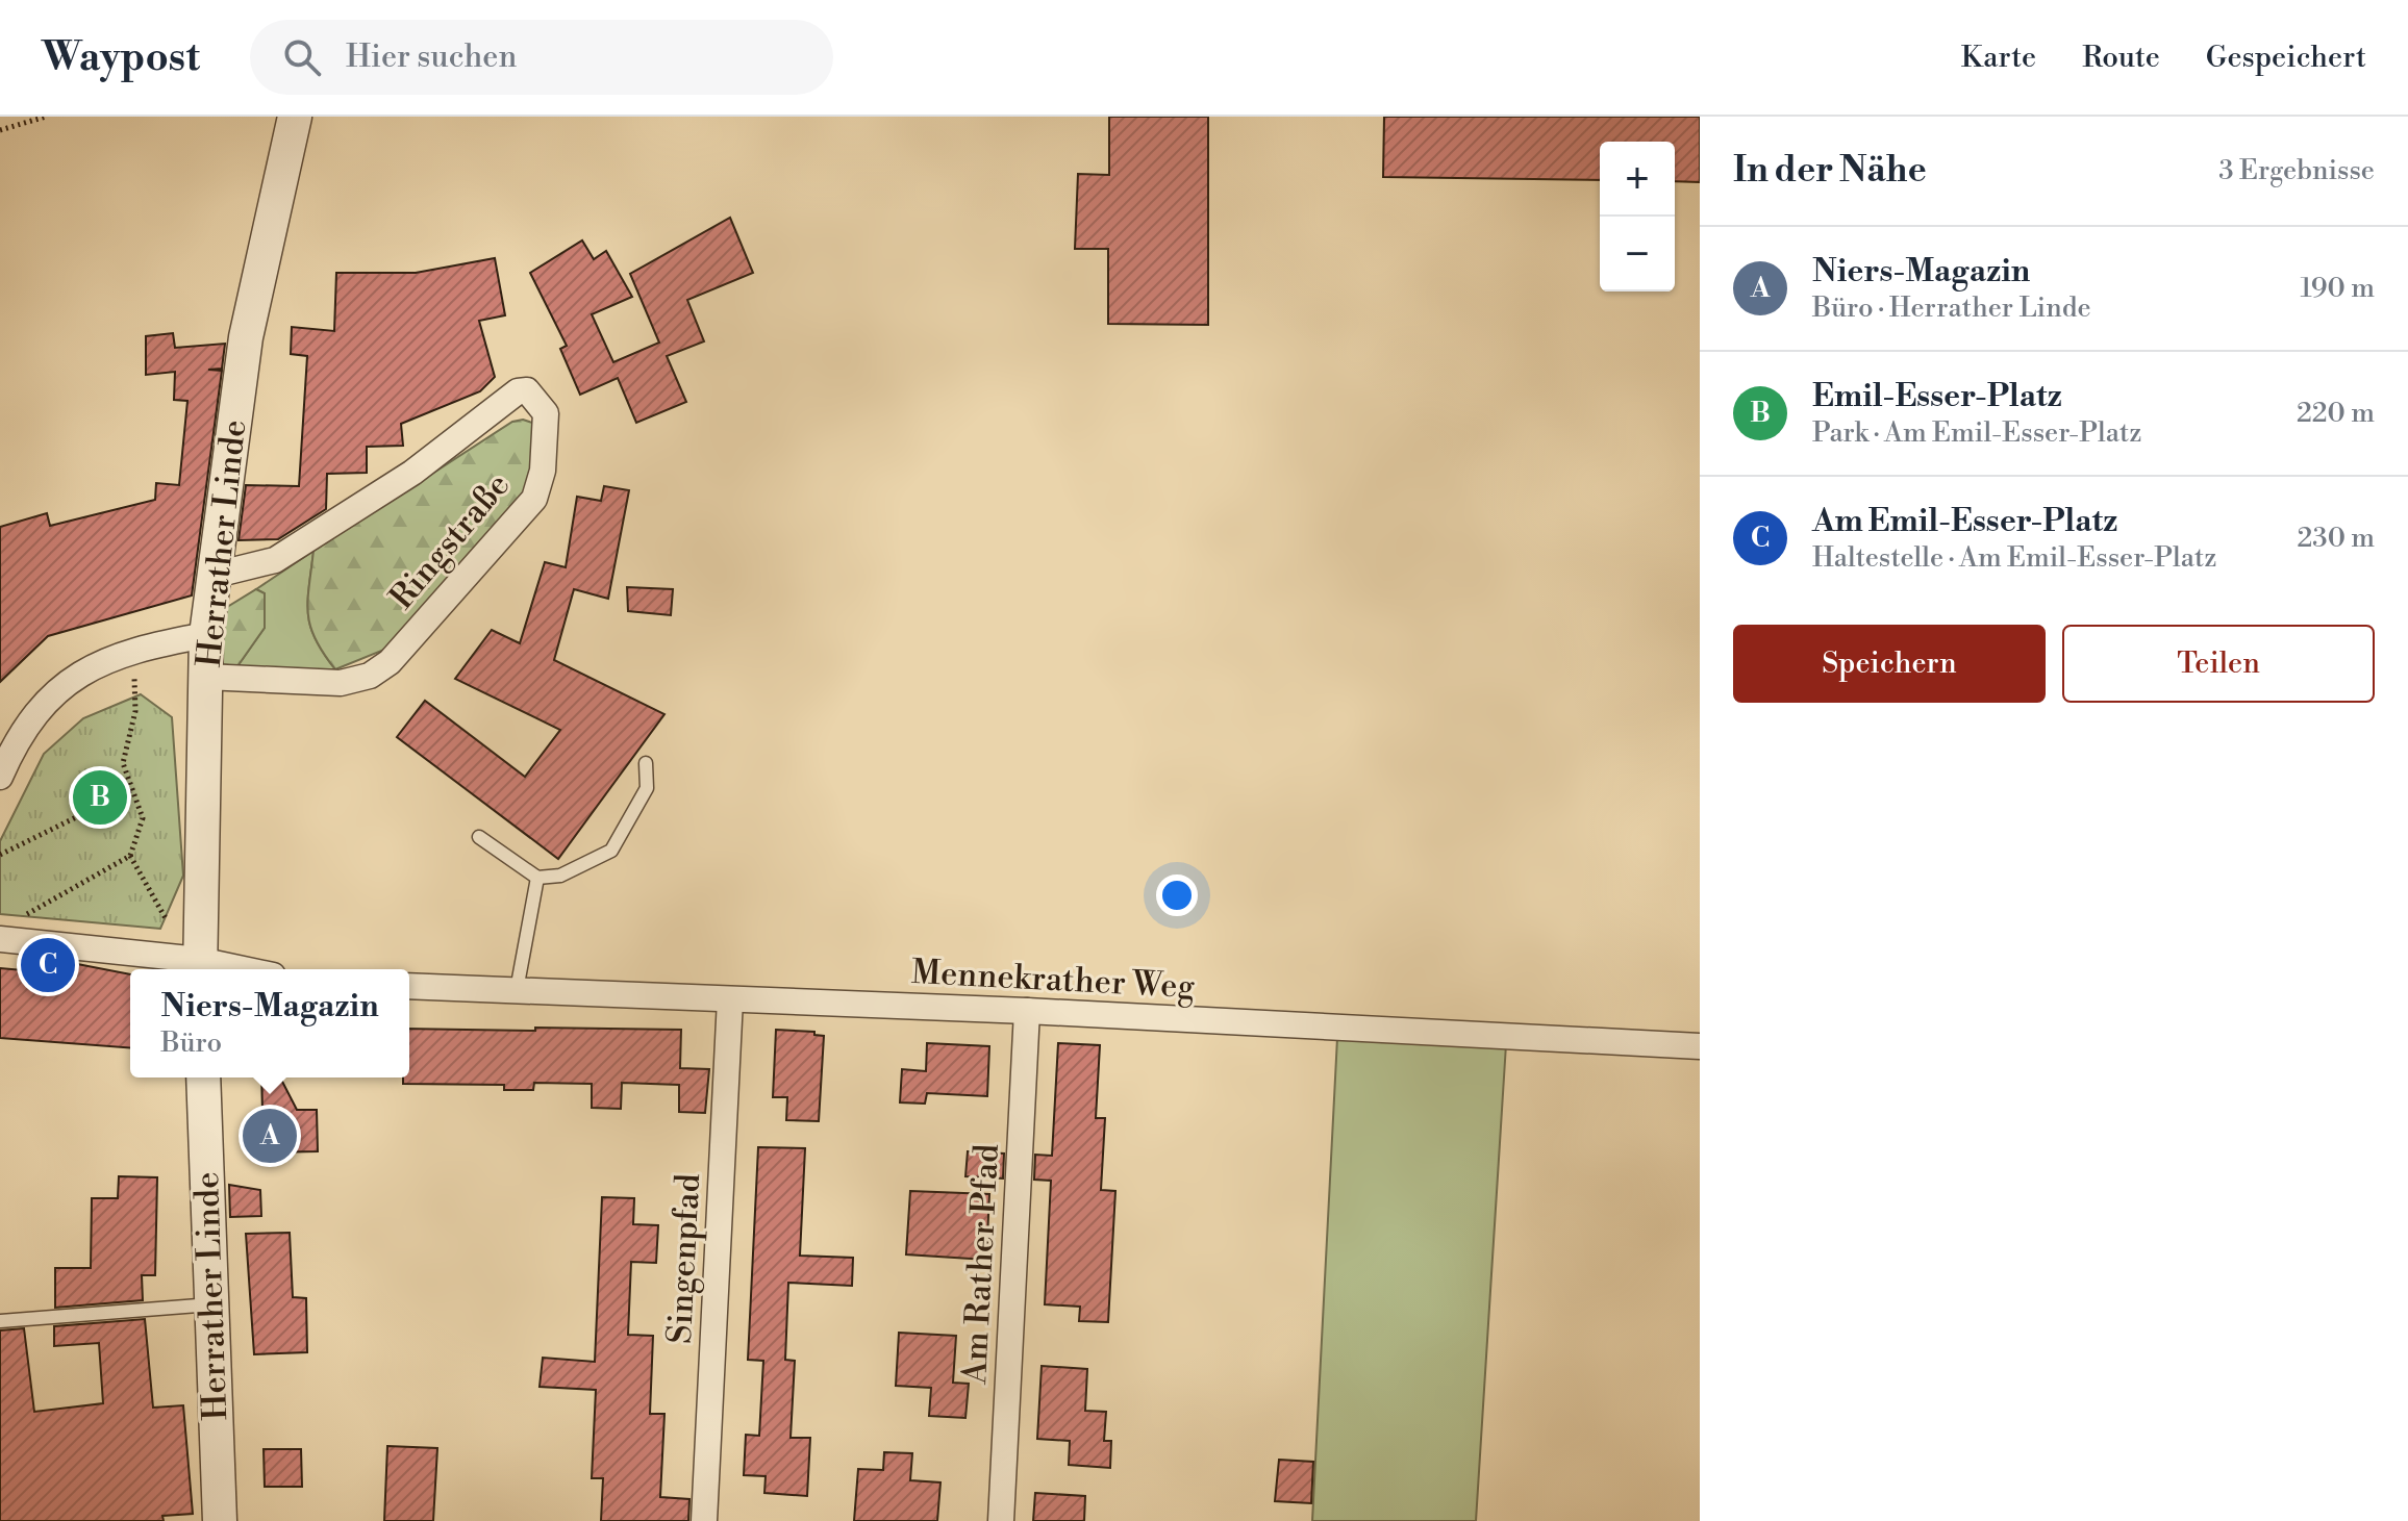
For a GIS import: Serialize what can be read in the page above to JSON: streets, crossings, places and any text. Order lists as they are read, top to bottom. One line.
{"streets":{"street":["Ringstraße","Herrather Linde","Mennekrather Weg","Singenpfad","Am Rather Pfad"]},"crossings":[["Ringstraße","Herrather Linde"],["Mennekrather Weg","Singenpfad"],["Mennekrather Weg","Am Rather Pfad"]],"page":{"header":"Waypost","search":"Hier suchen","nav":["Karte","Route","Gespeichert"],"heading":["In der Nähe","3 Ergebnisse"],"map_buttons":["+","−"],"list":[{"mark":"A","name":"Niers-Magazin","note":"Büro · Herrather Linde","value":"190 m"},{"mark":"B","name":"Emil-Esser-Platz","note":"Park · Am Emil-Esser-Platz","value":"220 m"},{"mark":"C","name":"Am Emil-Esser-Platz","note":"Haltestelle · Am Emil-Esser-Platz","value":"230 m"}],"buttons":["Speichern","Teilen"],"pins":["B","C","A"],"popup":["Niers-Magazin","Büro"]}}
